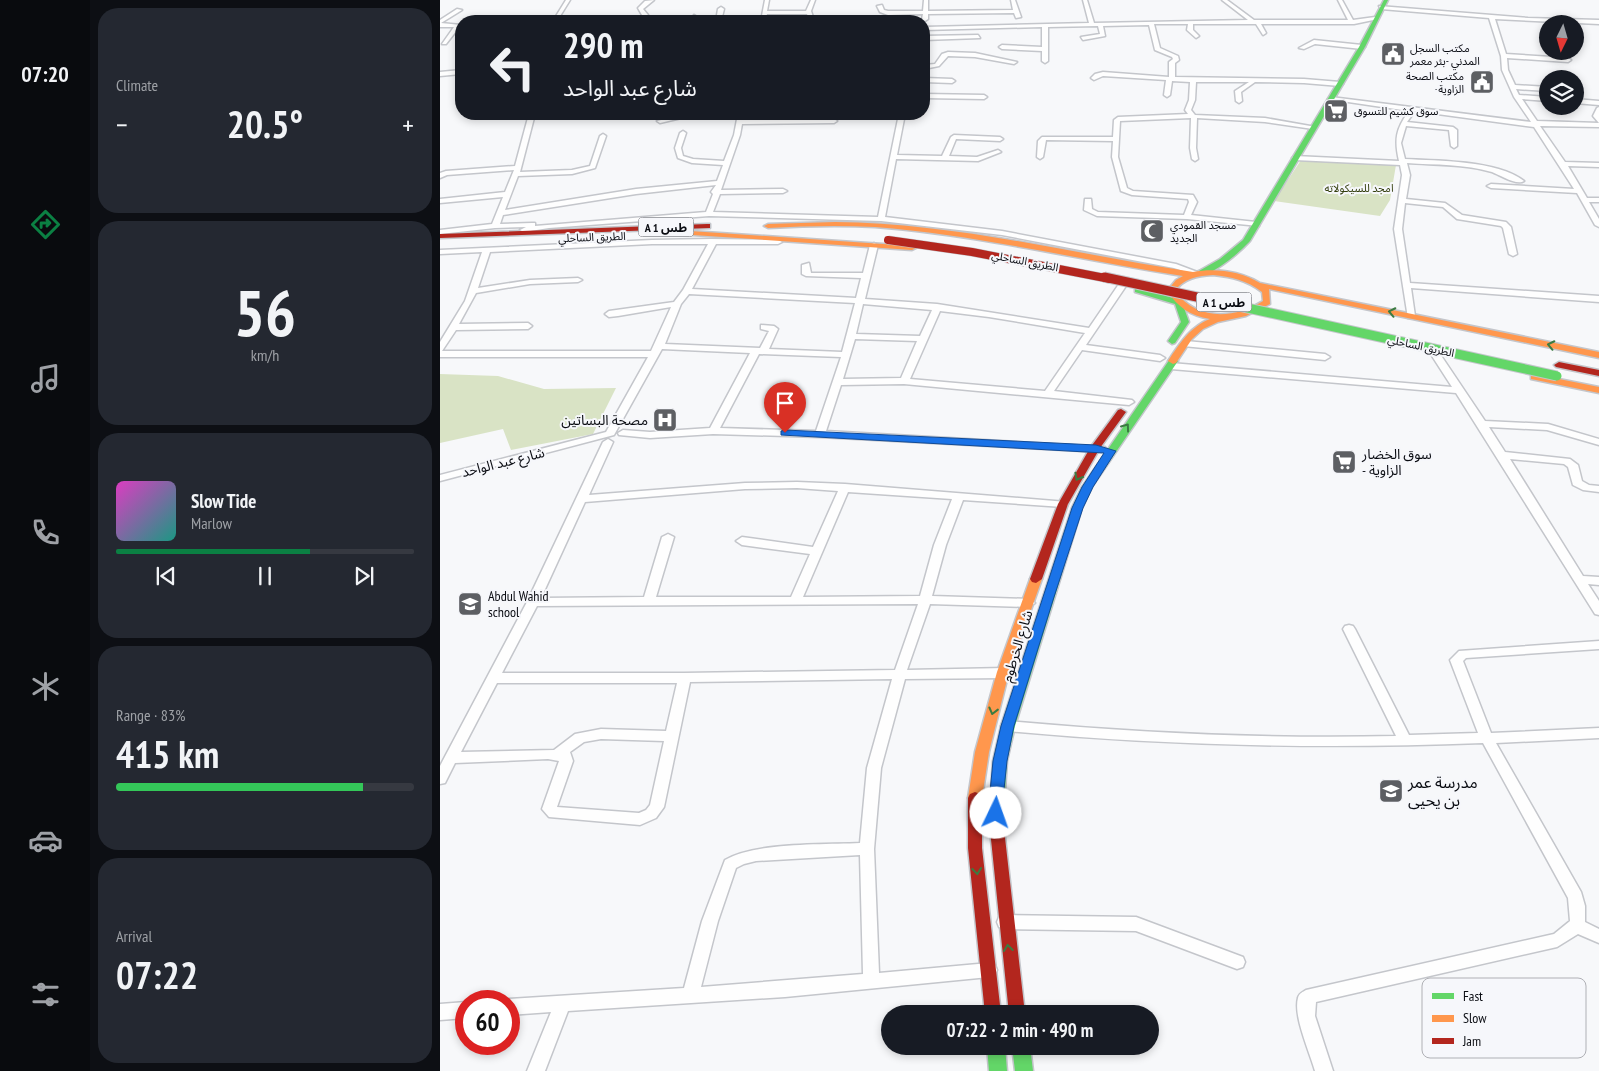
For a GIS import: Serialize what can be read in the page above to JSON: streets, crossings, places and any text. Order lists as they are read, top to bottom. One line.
{"streets":{"main road":["A 1 طس","الطريق الساحلي","شارع الخرطوم"],"street":["شارع عبد الواحد"]},"crossings":[["شارع عبد الواحد","شارع الخرطوم"]],"parks":["امجد للسيكولاته"],"places":{"public building":["مكتب السجل المدني -بئر معمر","مكتب الصحة -الزاوية"],"supermarket":["سوق كشيم للتسوق","سوق الخضار - الزاوية"],"mosque":["مسجد القمودي الجديد"],"hospital":["مصحة البساتين"],"school or university":["Abdul Wahid school","مدرسة عمر بن يحيى"]},"legend":["Fast","Slow","Jam"],"north":"bottom","page":{"tabs":"07:20","tile":["Climate",["56","km/h"],["Range · 83%","415 km"],["Arrival","07:22"]],"turn":["290 m","شارع عبد الواحد"],"heat":["−","20.5°","+"],"song":["Slow Tide","Marlow"],"limit":"60","trip":"07:22 · 2 min · 490 m"}}
